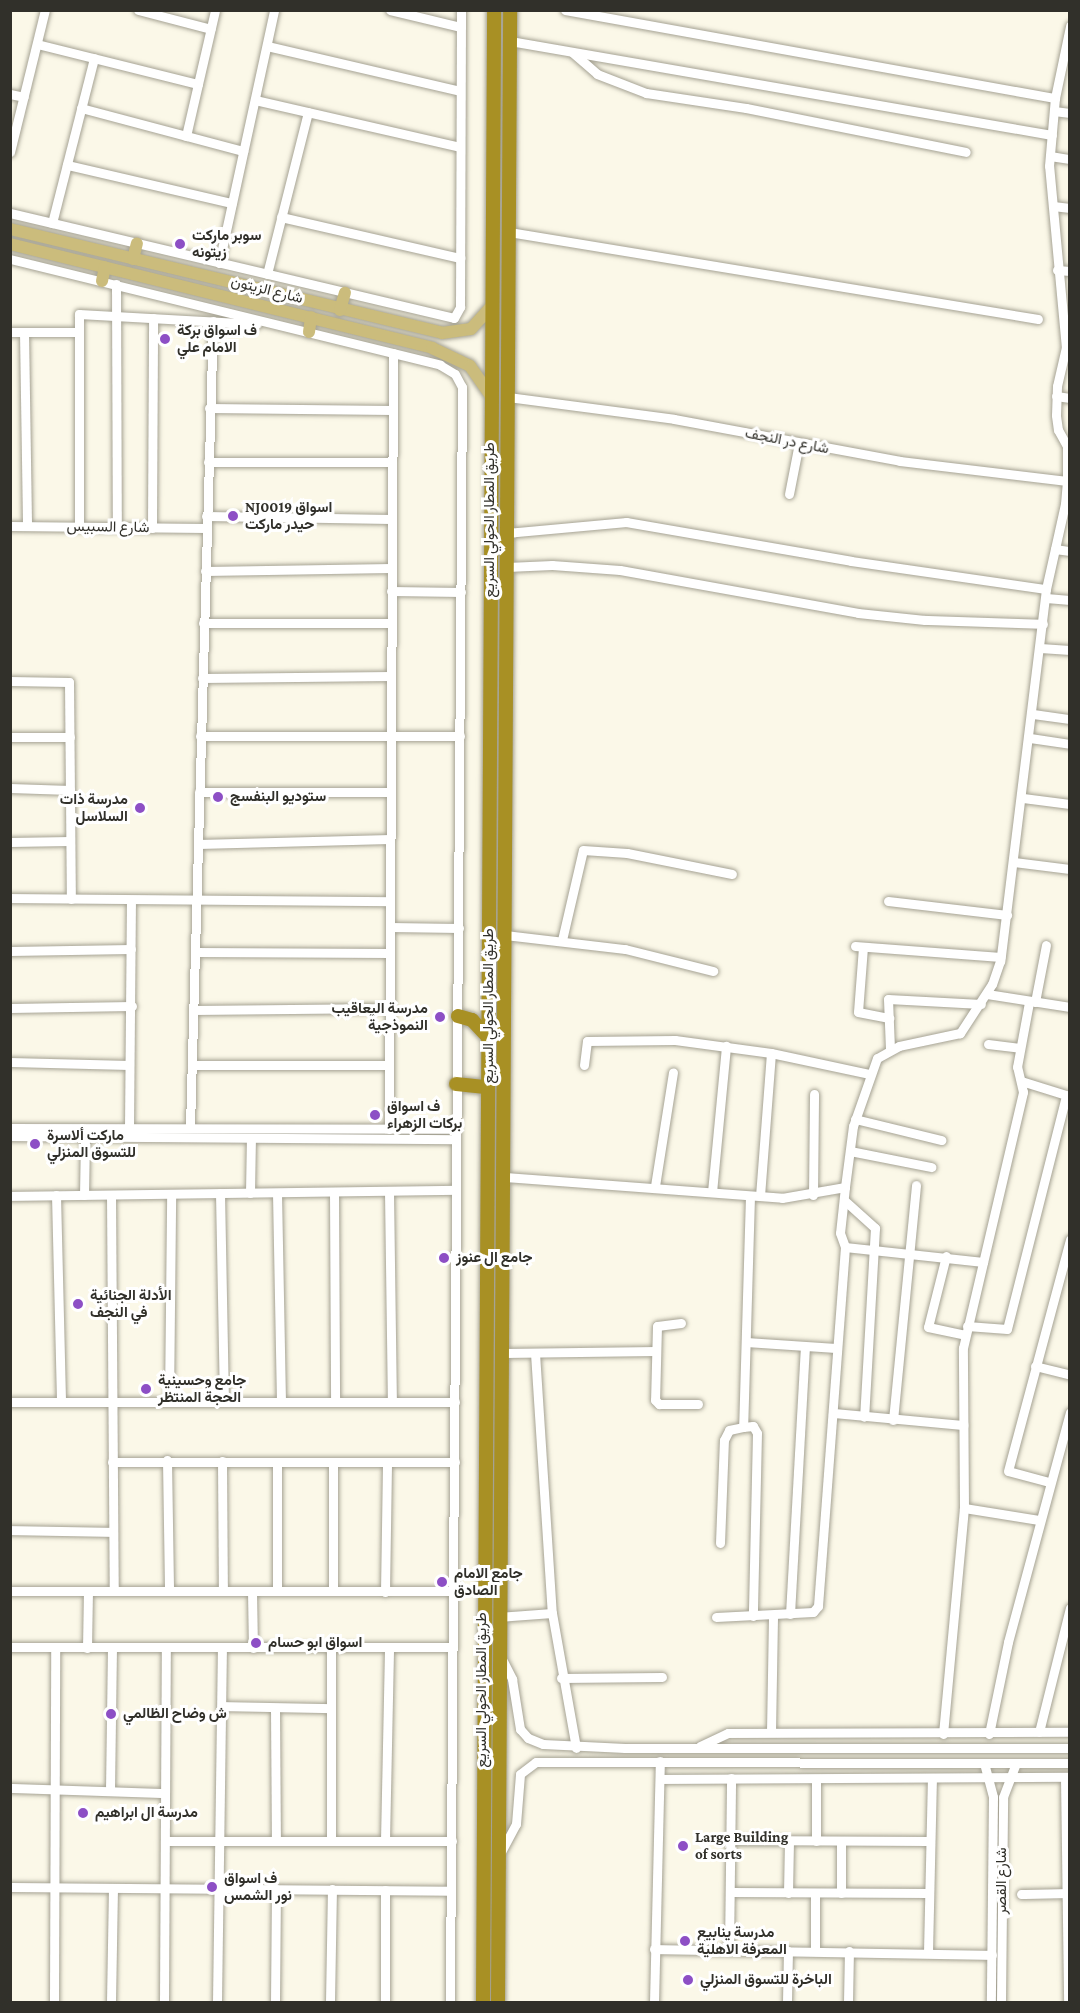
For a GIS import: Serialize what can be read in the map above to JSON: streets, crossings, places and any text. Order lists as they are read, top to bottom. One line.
{"streets":{"highway":["طريق المطار الحولي السريع"],"main road":["شارع الزيتون"],"street":["شارع در النجف","شارع السبيس","شارع القصر"]},"crossings":[["شارع الزيتون","طريق المطار الحولي السريع"],["شارع در النجف","طريق المطار الحولي السريع"]],"places":["سوبر ماركت زيتونه","ف اسواق بركة الامام علي","NJ0019 اسواق حيدر ماركت","ستوديو البنفسج","مدرسة ذات السلاسل","مدرسة اليعاقيب النموذجية","ف اسواق بركات الزهراء","ماركت ألاسرة للتسوق المنزلي","جامع ال عنوز","الأدلة الجنائية في النجف","جامع وحسينية الحجة المنتظر","جامع الامام الصادق","اسواق ابو حسام","ش وضاح الظالمي","مدرسة ال ابراهيم","Large Building of sorts","ف اسواق نور الشمس","مدرسة ينابيع المعرفة الاهلية","الباخرة للتسوق المنزلي"]}
